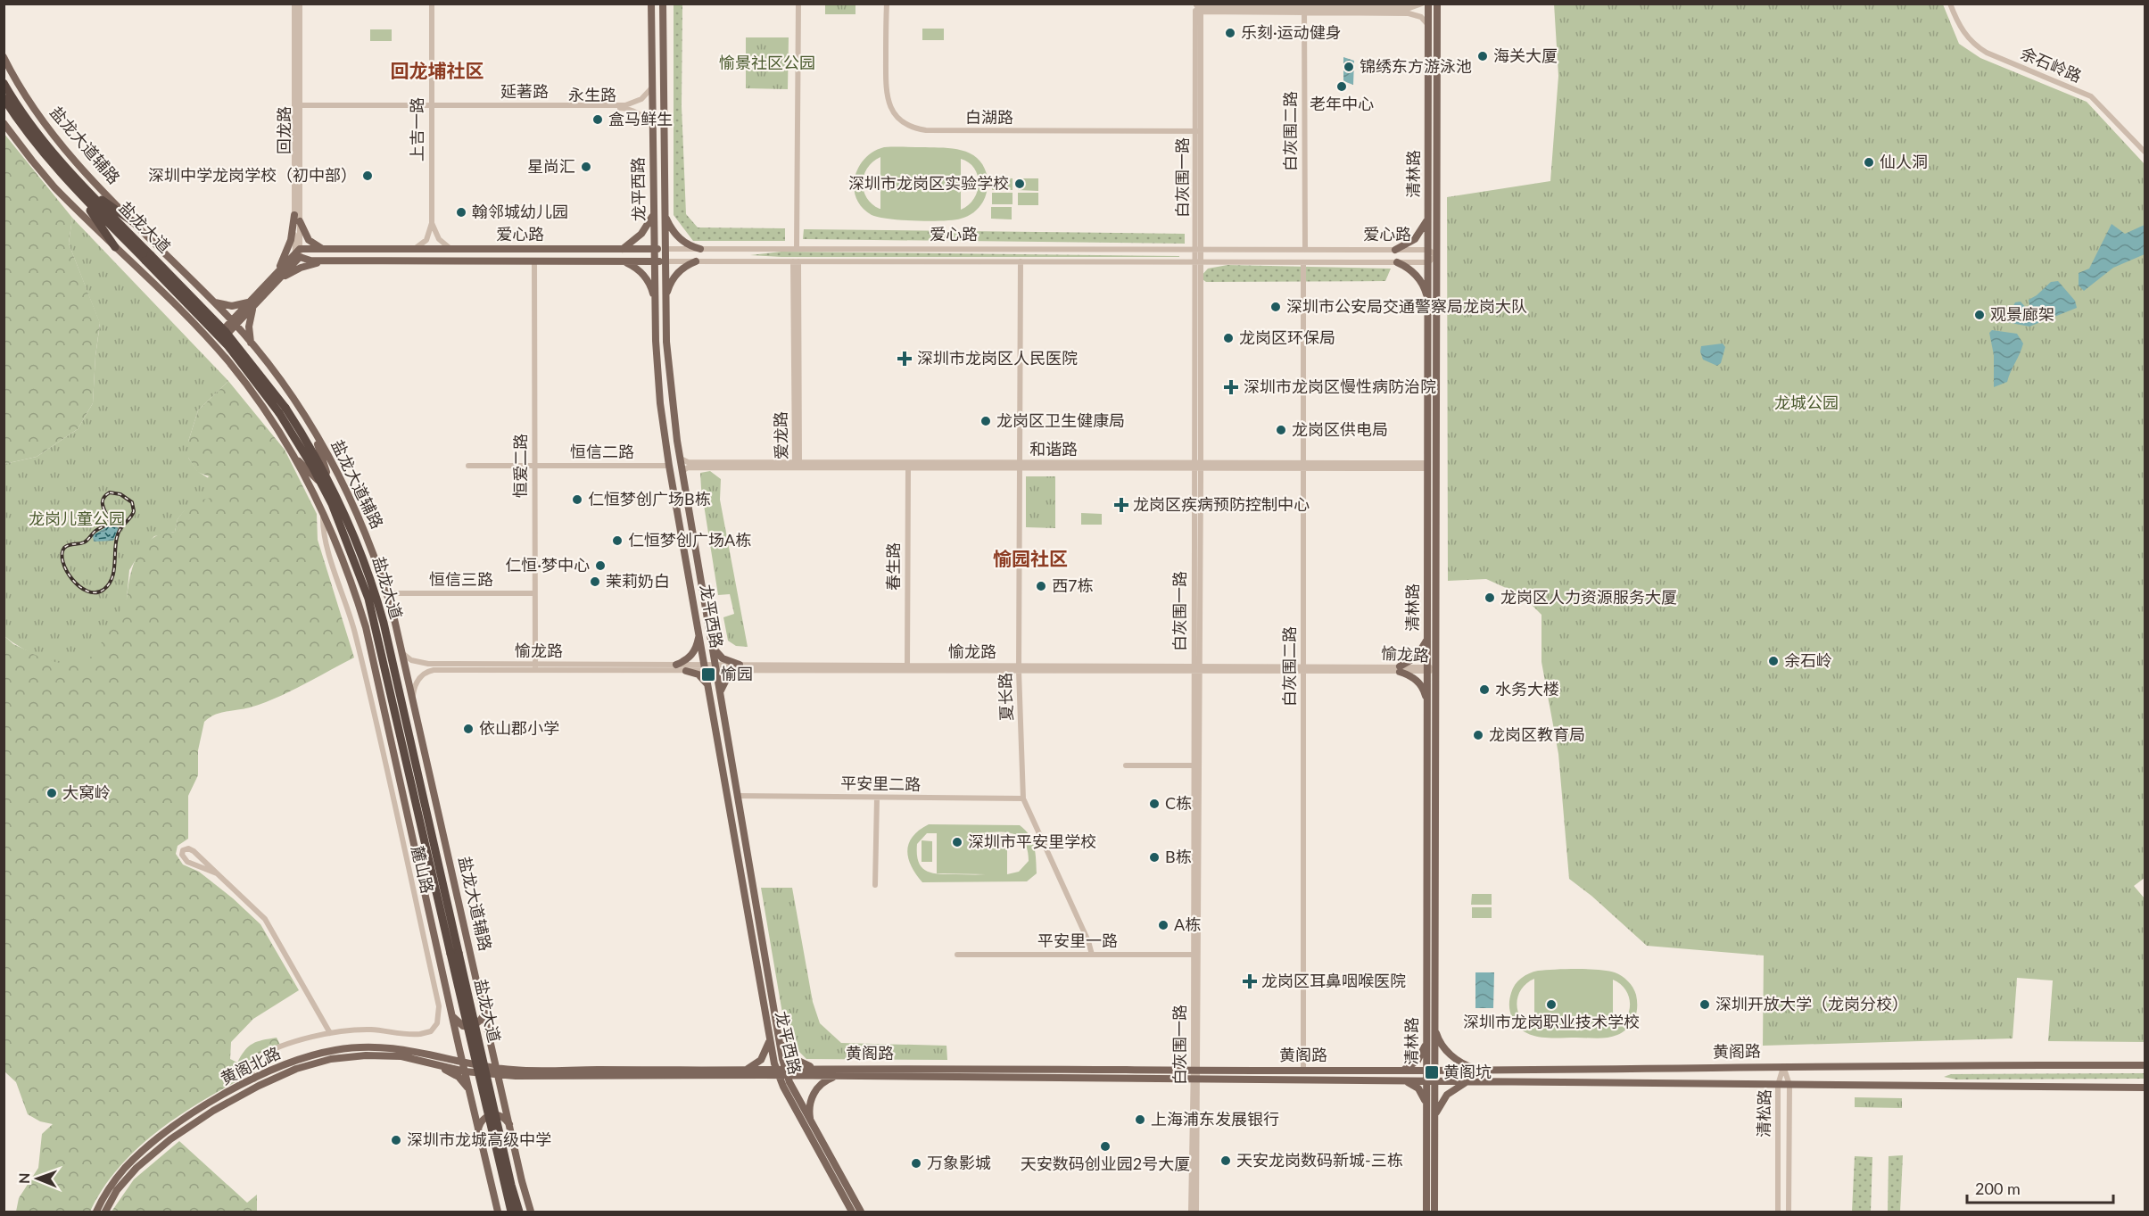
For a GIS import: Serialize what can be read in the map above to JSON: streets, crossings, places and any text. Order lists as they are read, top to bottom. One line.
{"streets":{"highway":["盐龙大道"],"main road":["盐龙大道辅路","清林路","龙平西路","爱心路","黄阁路","黄阁北路"],"street":["余石岭路","延著路","永生路","白湖路","上吉一路","回龙路","白灰围二路","白灰围一路","爱龙路","和谐路","恒信二路","恒爱二路","春生路","恒信三路","愉龙路","夏长路","平安里二路","麓山路","平安里一路","清松路"]},"crossings":[["延著路","永生路"],["延著路","上吉一路"],["延著路","回龙路"],["延著路","龙平西路"],["永生路","上吉一路"],["永生路","龙平西路"],["白湖路","白灰围一路"],["上吉一路","爱心路"],["回龙路","爱心路"],["白灰围二路","爱心路"],["白灰围二路","和谐路"],["白灰围二路","愉龙路"],["白灰围二路","黄阁路"],["盐龙大道辅路","恒信三路"],["盐龙大道辅路","愉龙路"],["盐龙大道辅路","黄阁路"],["清林路","爱心路"],["清林路","和谐路"],["清林路","愉龙路"],["清林路","黄阁路"],["白灰围一路","爱心路"],["白灰围一路","和谐路"],["白灰围一路","愉龙路"],["白灰围一路","平安里一路"],["白灰围一路","黄阁路"],["龙平西路","爱心路"],["龙平西路","和谐路"],["龙平西路","恒信二路"],["龙平西路","愉龙路"],["龙平西路","平安里二路"],["龙平西路","黄阁路"],["爱心路","爱龙路"],["爱心路","恒爱二路"],["爱心路","夏长路"],["爱龙路","和谐路"],["和谐路","春生路"],["和谐路","夏长路"],["恒信二路","恒爱二路"],["恒爱二路","恒信三路"],["恒爱二路","愉龙路"],["春生路","愉龙路"],["愉龙路","夏长路"],["夏长路","平安里二路"],["夏长路","平安里一路"],["麓山路","黄阁北路"],["黄阁路","黄阁北路"],["黄阁路","清松路"]],"districts":["回龙埔社区","愉园社区"],"parks":["愉景社区公园","龙城公园","龙岗儿童公园"],"places":{"other":["乐刻·运动健身","海关大厦","锦绣东方游泳池","老年中心","盒马鲜生","仙人洞","星尚汇","深圳中学龙岗学校（初中部）","深圳市龙岗区实验学校","翰邻城幼儿园","深圳市公安局交通警察局龙岗大队","观景廊架","龙岗区环保局","龙岗区卫生健康局","龙岗区供电局","仁恒梦创广场B栋","仁恒梦创广场A栋","仁恒·梦中心","茉莉奶白","西7栋","龙岗区人力资源服务大厦","余石岭","水务大楼","依山郡小学","龙岗区教育局","大窝岭","C栋","深圳市平安里学校","B栋","A栋","深圳市龙岗职业技术学校","深圳开放大学（龙岗分校）","上海浦东发展银行","深圳市龙城高级中学","天安数码创业园2号大厦","天安龙岗数码新城-三栋","万象影城"],"health":["深圳市龙岗区人民医院","深圳市龙岗区慢性病防治院","龙岗区疾病预防控制中心","龙岗区耳鼻咽喉医院"],"transit":["愉园","黄阁坑"]},"scale_bar":"200 m","north":"left"}
